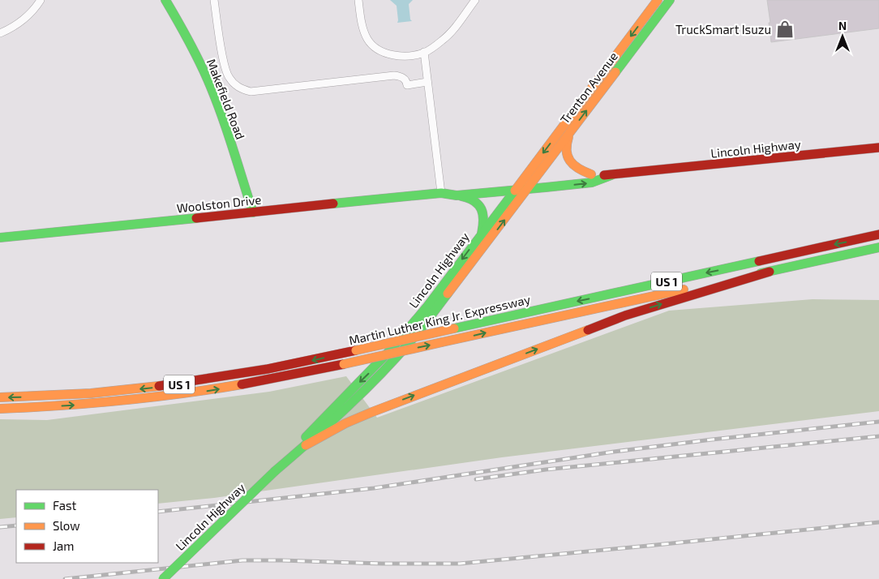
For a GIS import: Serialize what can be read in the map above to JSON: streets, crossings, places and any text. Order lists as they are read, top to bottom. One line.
{"streets":{"main road":["Trenton Avenue","Makefield Road","Lincoln Highway","Woolston Drive","US 1","Martin Luther King Jr. Expressway"]},"crossings":[["Trenton Avenue","Lincoln Highway"],["Trenton Avenue","Woolston Drive"],["Makefield Road","Woolston Drive"],["Lincoln Highway","Woolston Drive"]],"places":{"shop":["TruckSmart Isuzu"]},"legend":["Fast","Slow","Jam"],"north":"top"}
